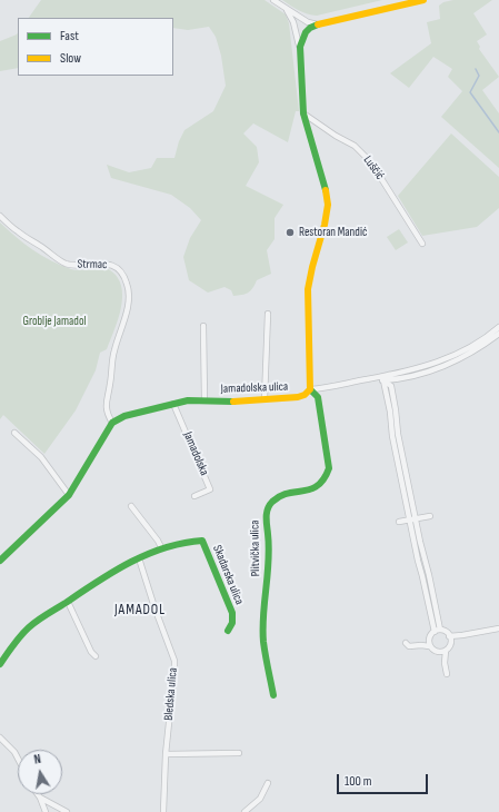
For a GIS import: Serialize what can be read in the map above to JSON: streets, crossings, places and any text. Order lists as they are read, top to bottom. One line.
{"streets":{"street":["Luščić","Strmac","Jamadolska ulica","Jamadolska","Plitvička ulica","Skadarska ulica","Bledska ulica"]},"crossings":[["Strmac","Jamadolska ulica"],["Jamadolska ulica","Jamadolska"],["Jamadolska ulica","Plitvička ulica"],["Skadarska ulica","Bledska ulica"]],"districts":["JAMADOL"],"parks":["Groblje Jamadol"],"places":["Restoran Mandić"],"legend":["Fast","Slow"],"scale_bar":"100 m","north":"top"}
